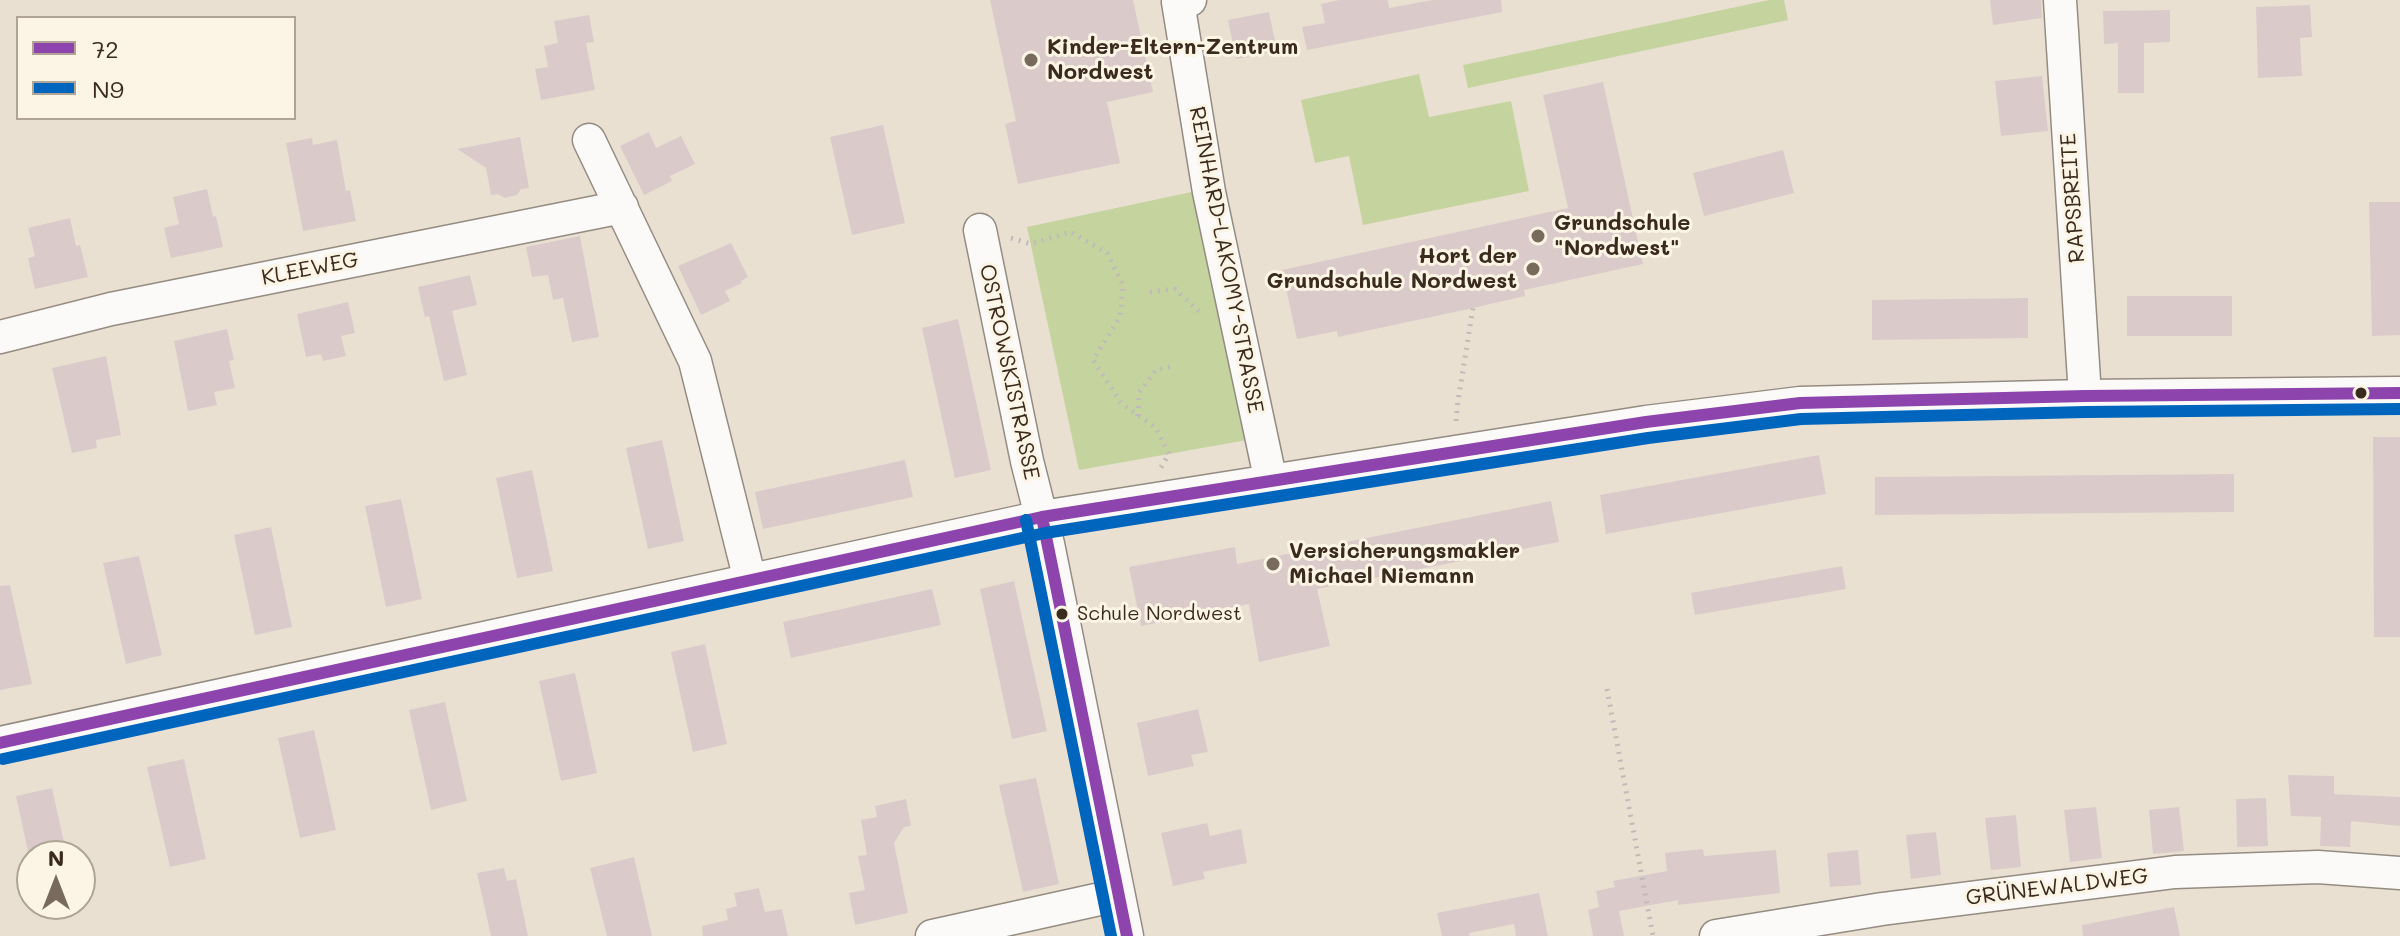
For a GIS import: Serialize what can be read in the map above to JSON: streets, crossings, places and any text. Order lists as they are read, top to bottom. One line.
{"streets":{"street":["RAPSBREITE","REINHARD-LAKOMY-STRASSE","KLEEWEG","OSTROWSKISTRASSE","GRÜNEWALDWEG"]},"places":["Kinder-Eltern-Zentrum Nordwest","Grundschule \"Nordwest\"","Hort der Grundschule Nordwest","Versicherungsmakler Michael Niemann","Schule Nordwest"],"lines":["transit line 72","transit line N9"],"legend":["72","N9"],"north":"top"}
